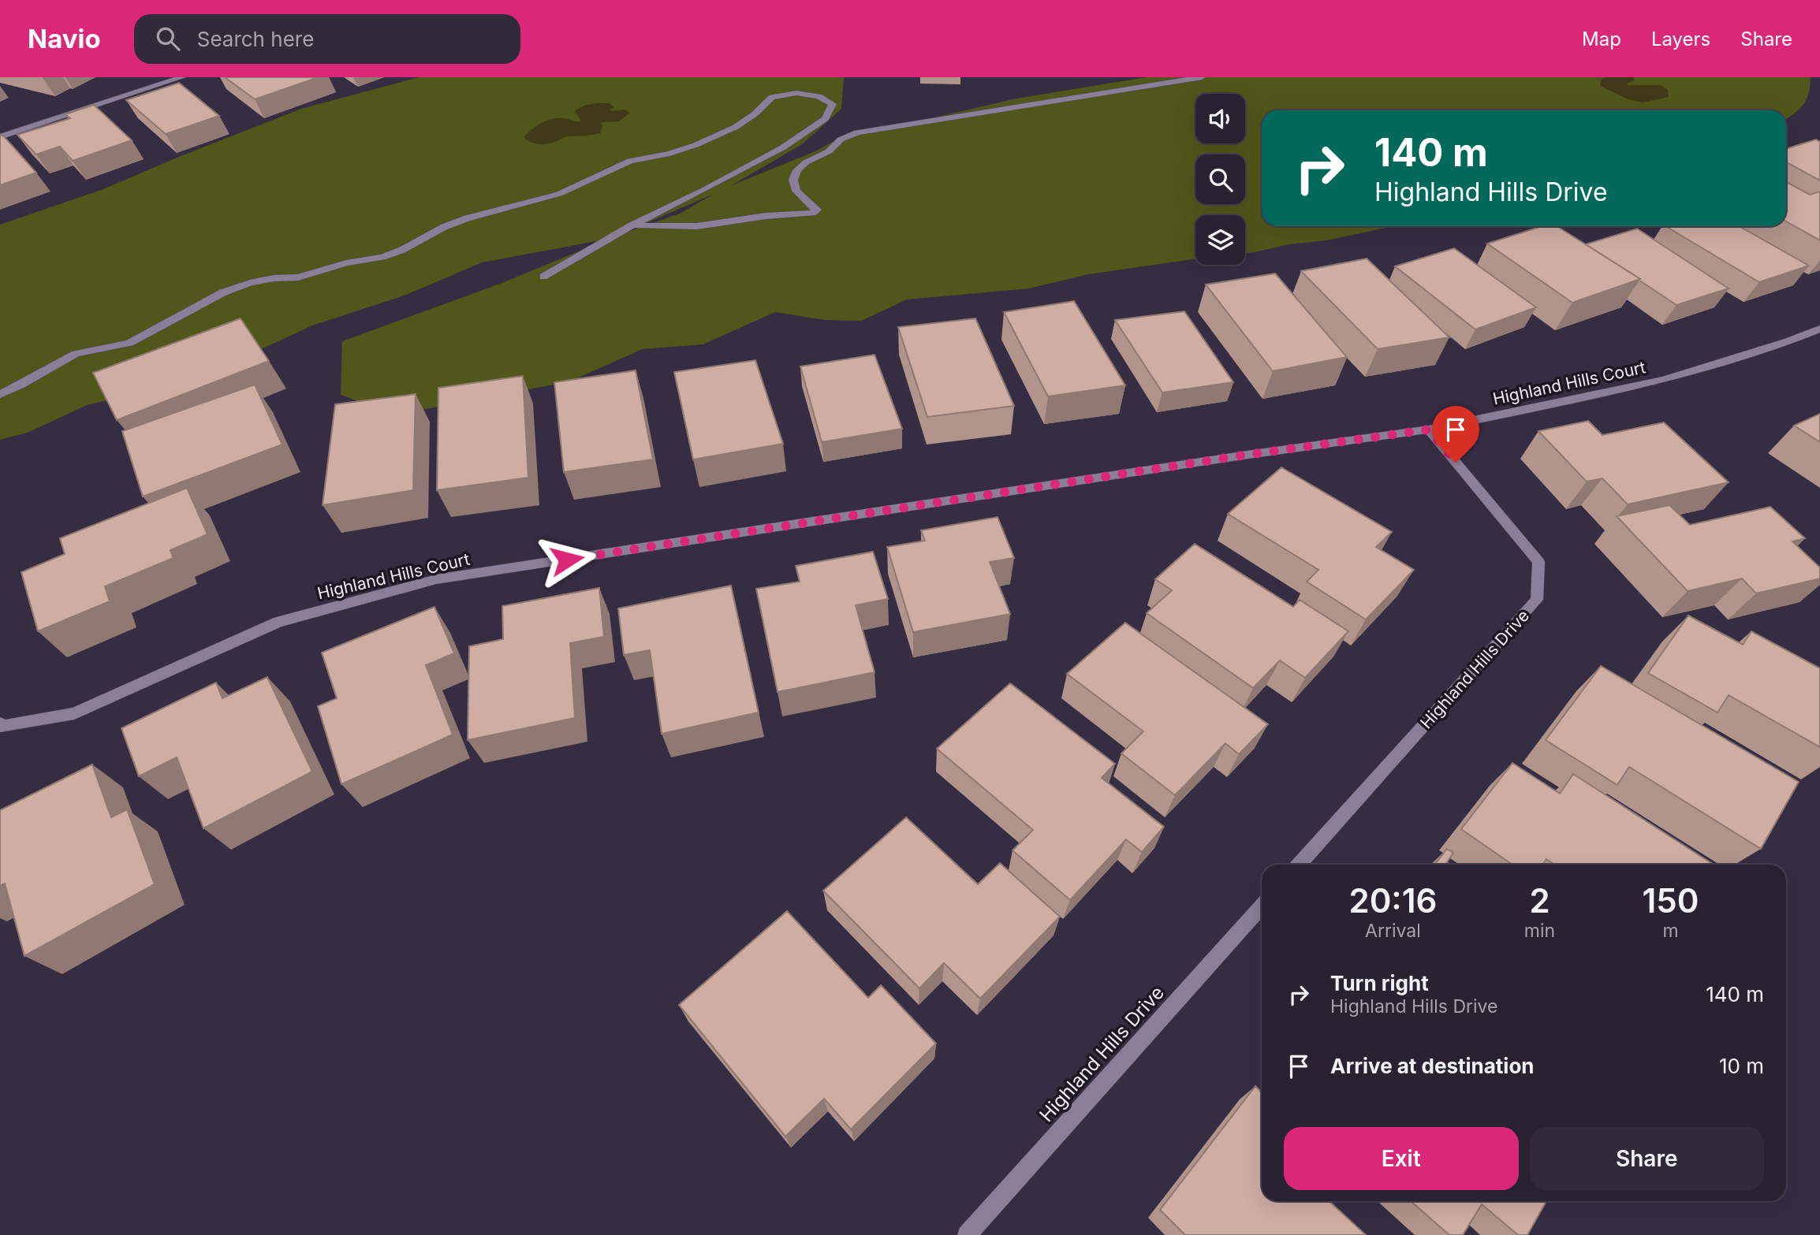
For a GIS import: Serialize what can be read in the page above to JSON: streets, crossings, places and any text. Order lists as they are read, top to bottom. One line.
{"streets":{"street":["Highland Hills Court","Highland Hills Drive"]},"crossings":[["Highland Hills Court","Highland Hills Drive"]],"page":{"header":"Navio","search":"Search here","nav":["Map","Layers","Share"],"turn":["140 m","Highland Hills Drive"],"eta":["20:16","Arrival","2","min","150","m"],"list":[{"name":"Turn right","note":"Highland Hills Drive","value":"140 m"},{"name":"Arrive at destination","value":"10 m"}],"buttons":["Exit","Share"]}}
